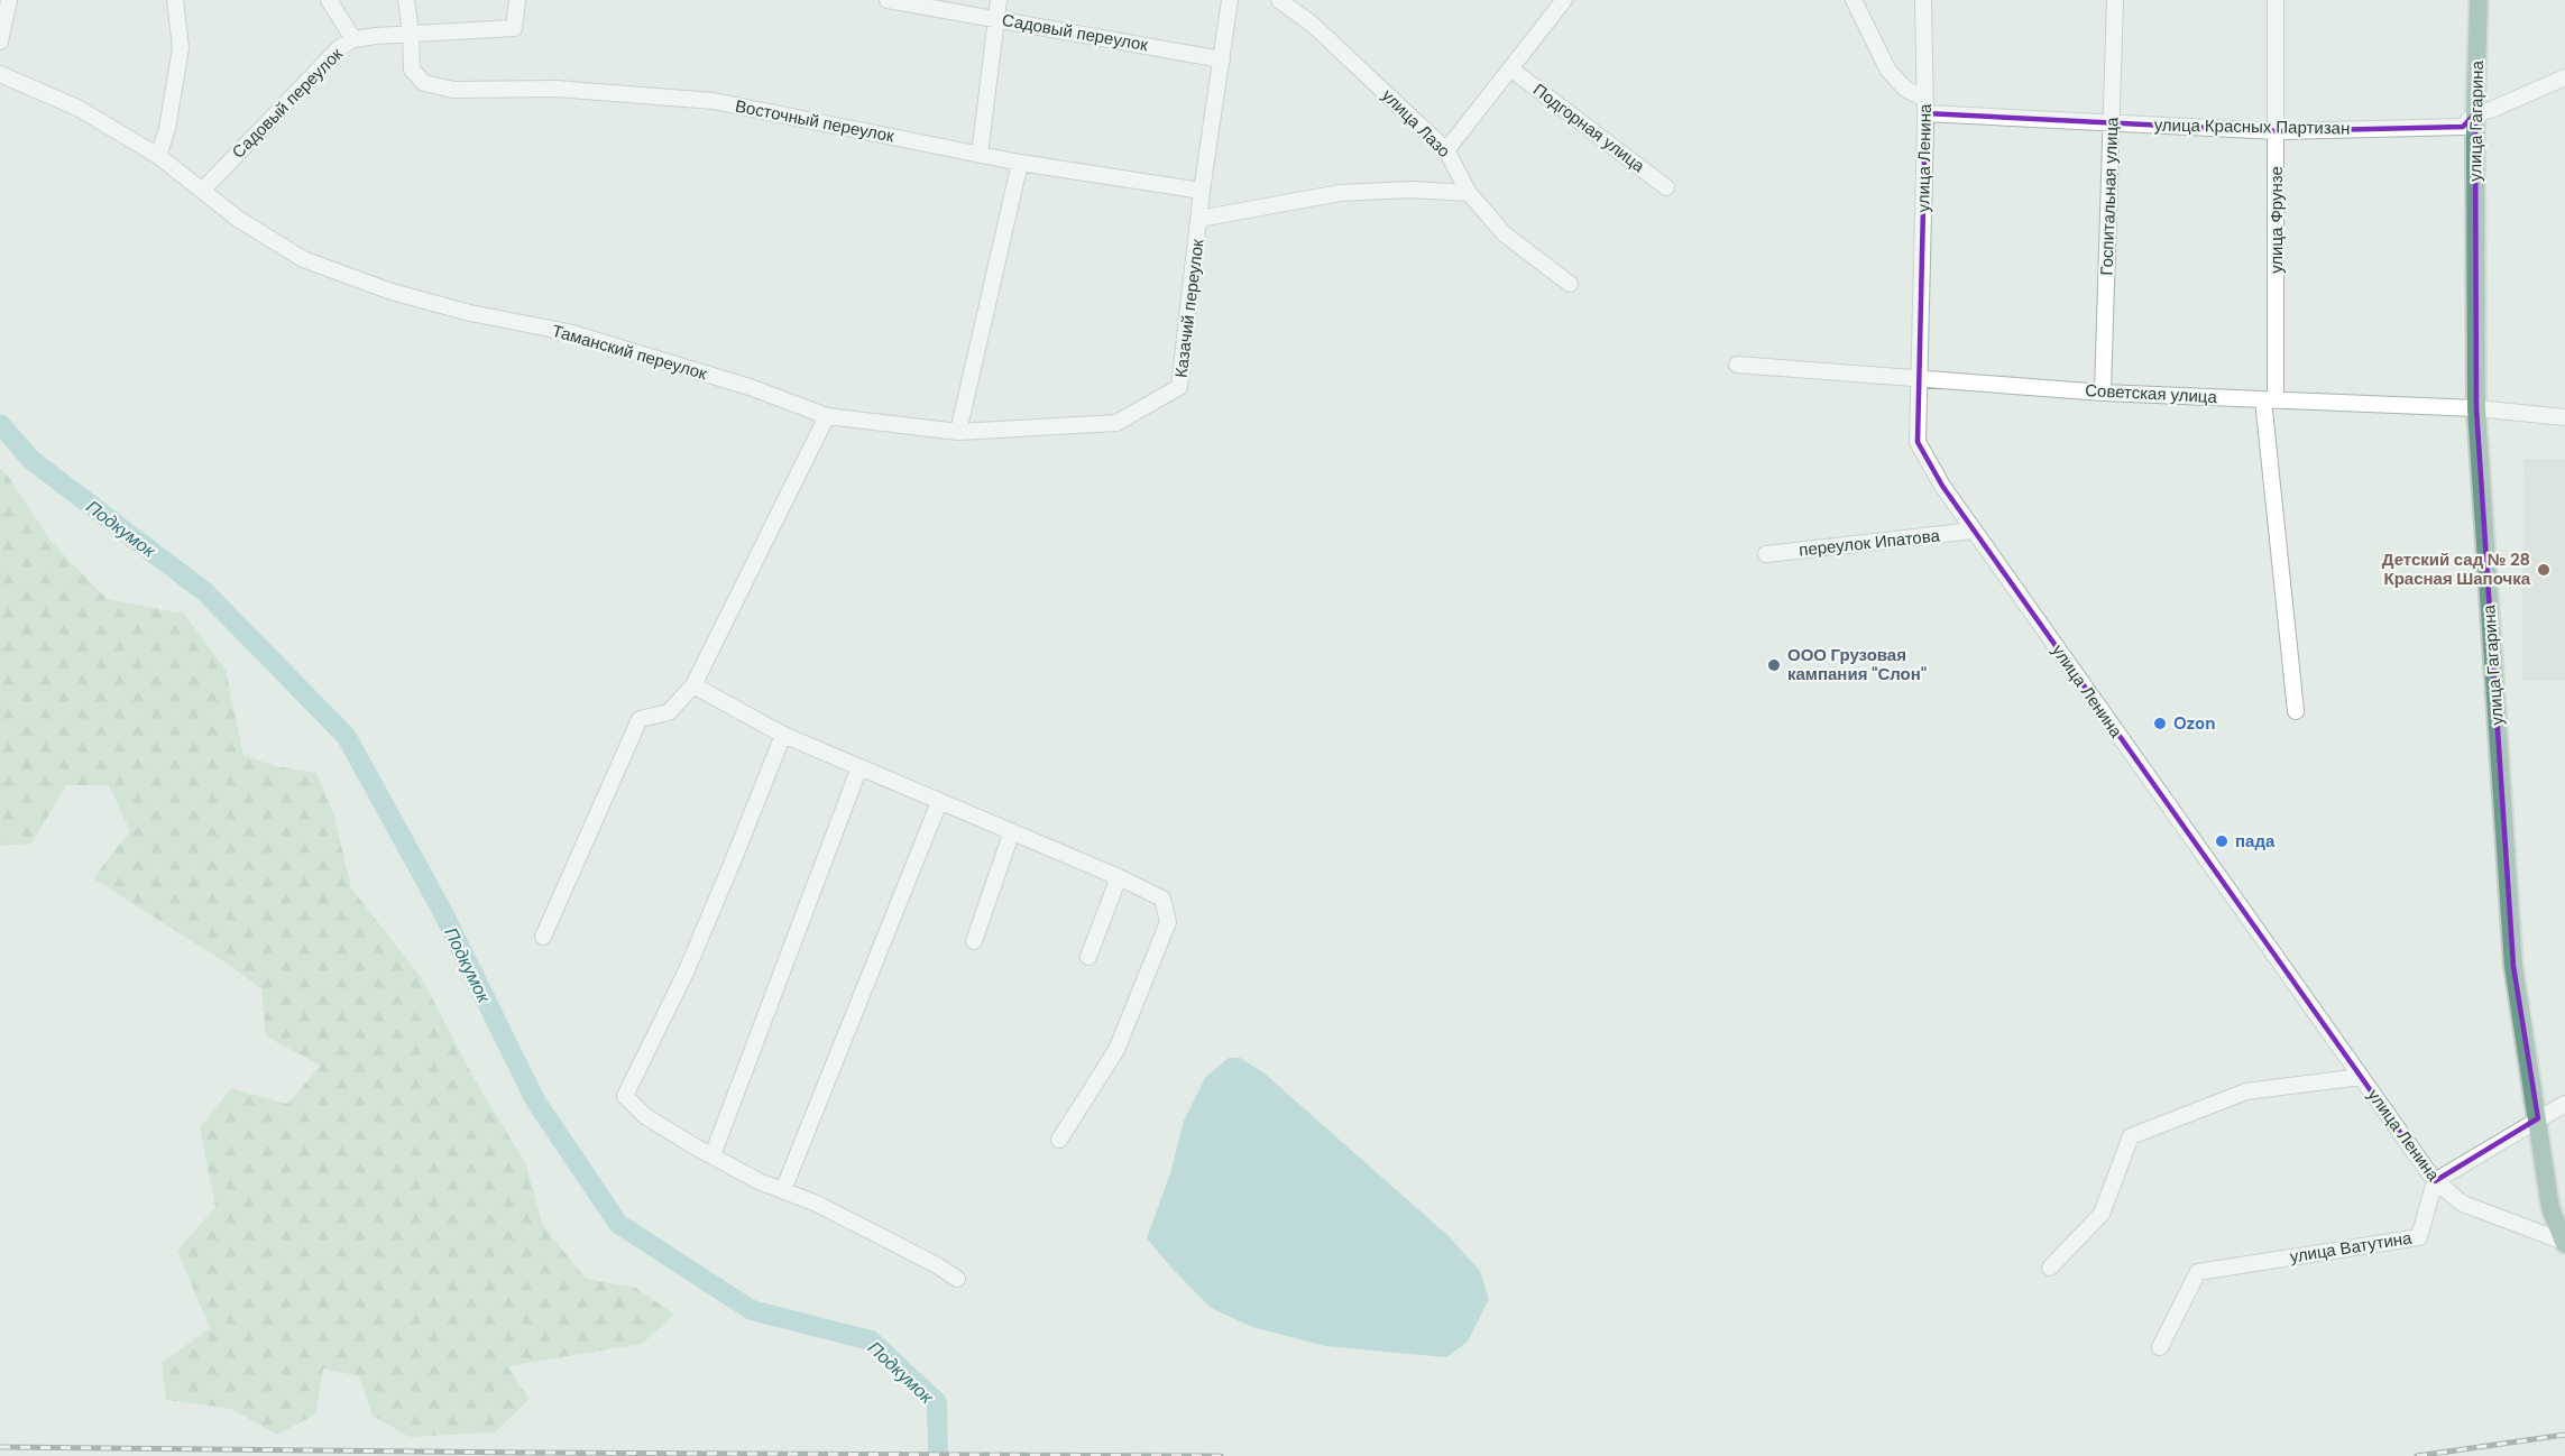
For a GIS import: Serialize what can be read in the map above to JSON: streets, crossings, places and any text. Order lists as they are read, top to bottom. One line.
{"streets":{"main road":["улица Гагарина"],"street":["Садовый переулок","Восточный переулок","улица Лазо","улица Красных Партизан","Подгорная улица","улица Ленина","Госпитальная улица","улица Фрунзе","Казачий переулок","Таманский переулок","Советская улица","переулок Ипатова","улица Ватутина"]},"crossings":[["Садовый переулок","Восточный переулок"],["Садовый переулок","Казачий переулок"],["Садовый переулок","Таманский переулок"],["Восточный переулок","Казачий переулок"],["улица Гагарина","улица Красных Партизан"],["улица Гагарина","улица Ленина"],["улица Гагарина","Советская улица"],["улица Красных Партизан","улица Ленина"],["улица Красных Партизан","Госпитальная улица"],["улица Красных Партизан","улица Фрунзе"],["улица Ленина","Советская улица"],["улица Ленина","переулок Ипатова"],["улица Ленина","улица Ватутина"],["Госпитальная улица","Советская улица"],["улица Фрунзе","Советская улица"],["Казачий переулок","Таманский переулок"]],"water":["Подкумок"],"places":["Детский сад № 28 Красная Шапочка","ООО Грузовая кампания \"Слон\"","Ozon","пада"]}
